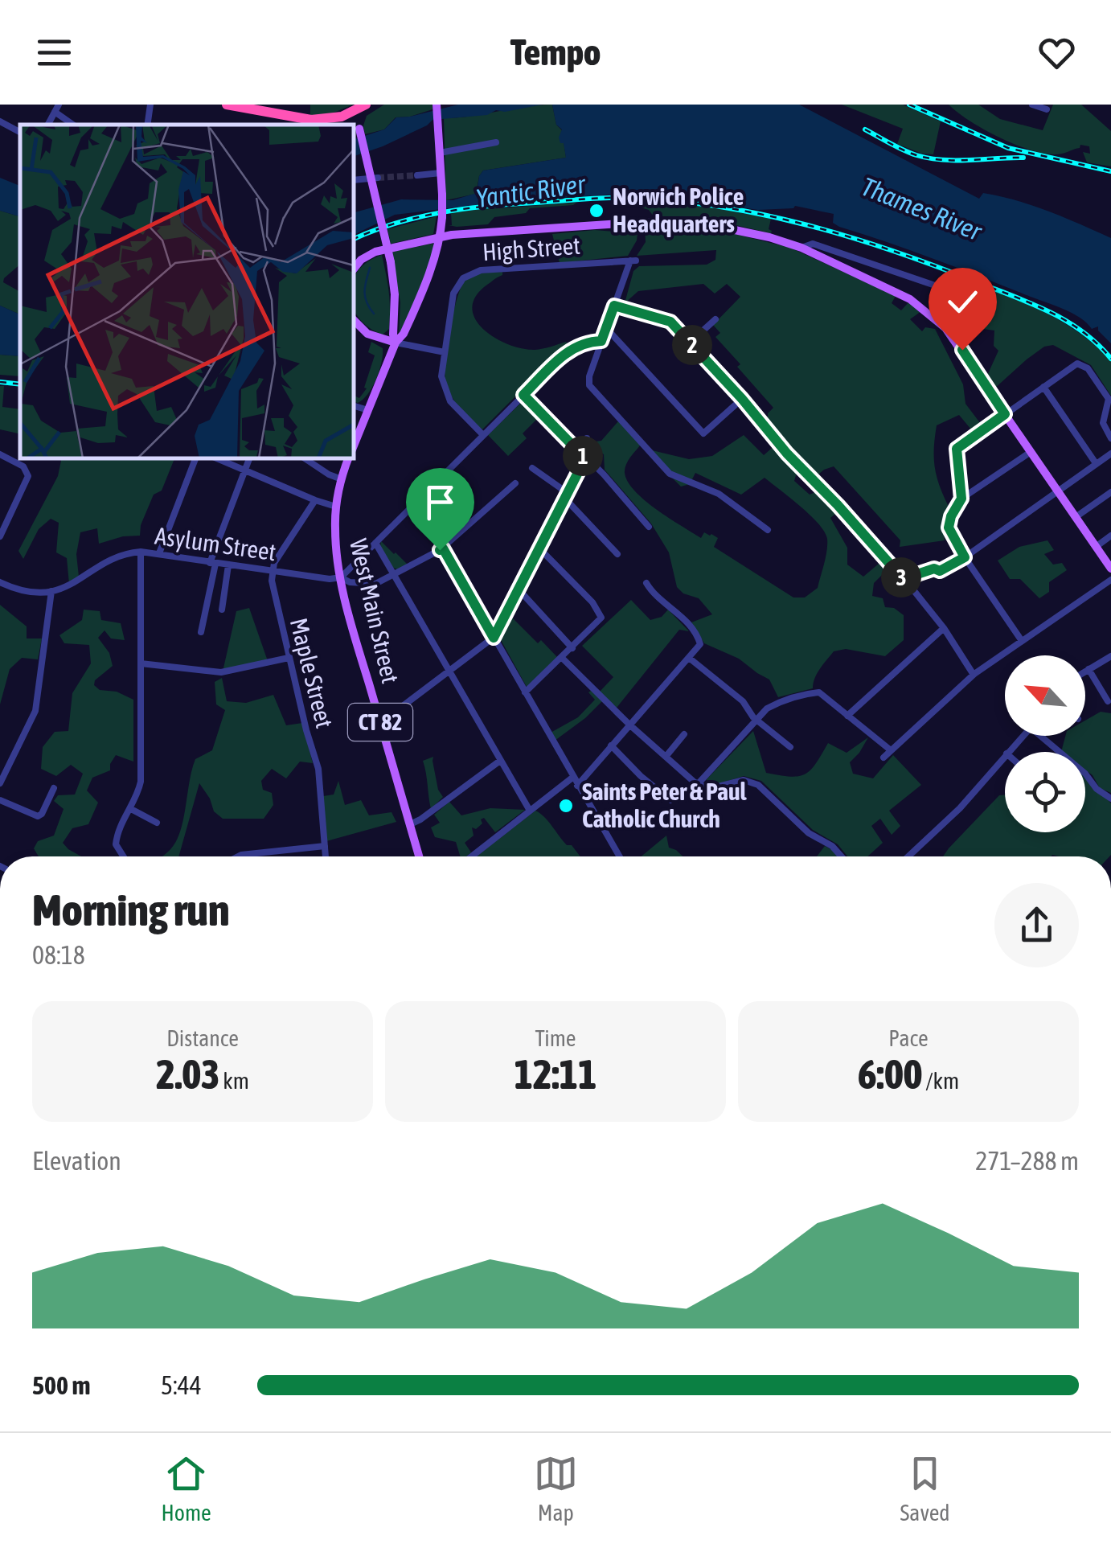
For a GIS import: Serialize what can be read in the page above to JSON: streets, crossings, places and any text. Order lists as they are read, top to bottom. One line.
{"streets":{"main road":["West Main Street","CT 82"],"street":["High Street","Asylum Street","Maple Street"]},"crossings":[["Asylum Street","West Main Street"],["Asylum Street","Maple Street"]],"water":["Yantic River","Thames River"],"places":["Norwich Police Headquarters","Saints Peter & Paul Catholic Church"],"north":"top left","page":{"header":"Tempo","pins":["2","1","3"],"heading":["Morning run","08:18"],"stats":[["Distance","2.03 km"],["Time","12:11"],["Pace","6:00 /km"]],"chart":["Elevation","271–288 m"],"list":[{"name":"500 m","note":"5:44"}],"tabs":["Home","Map","Saved"]}}
